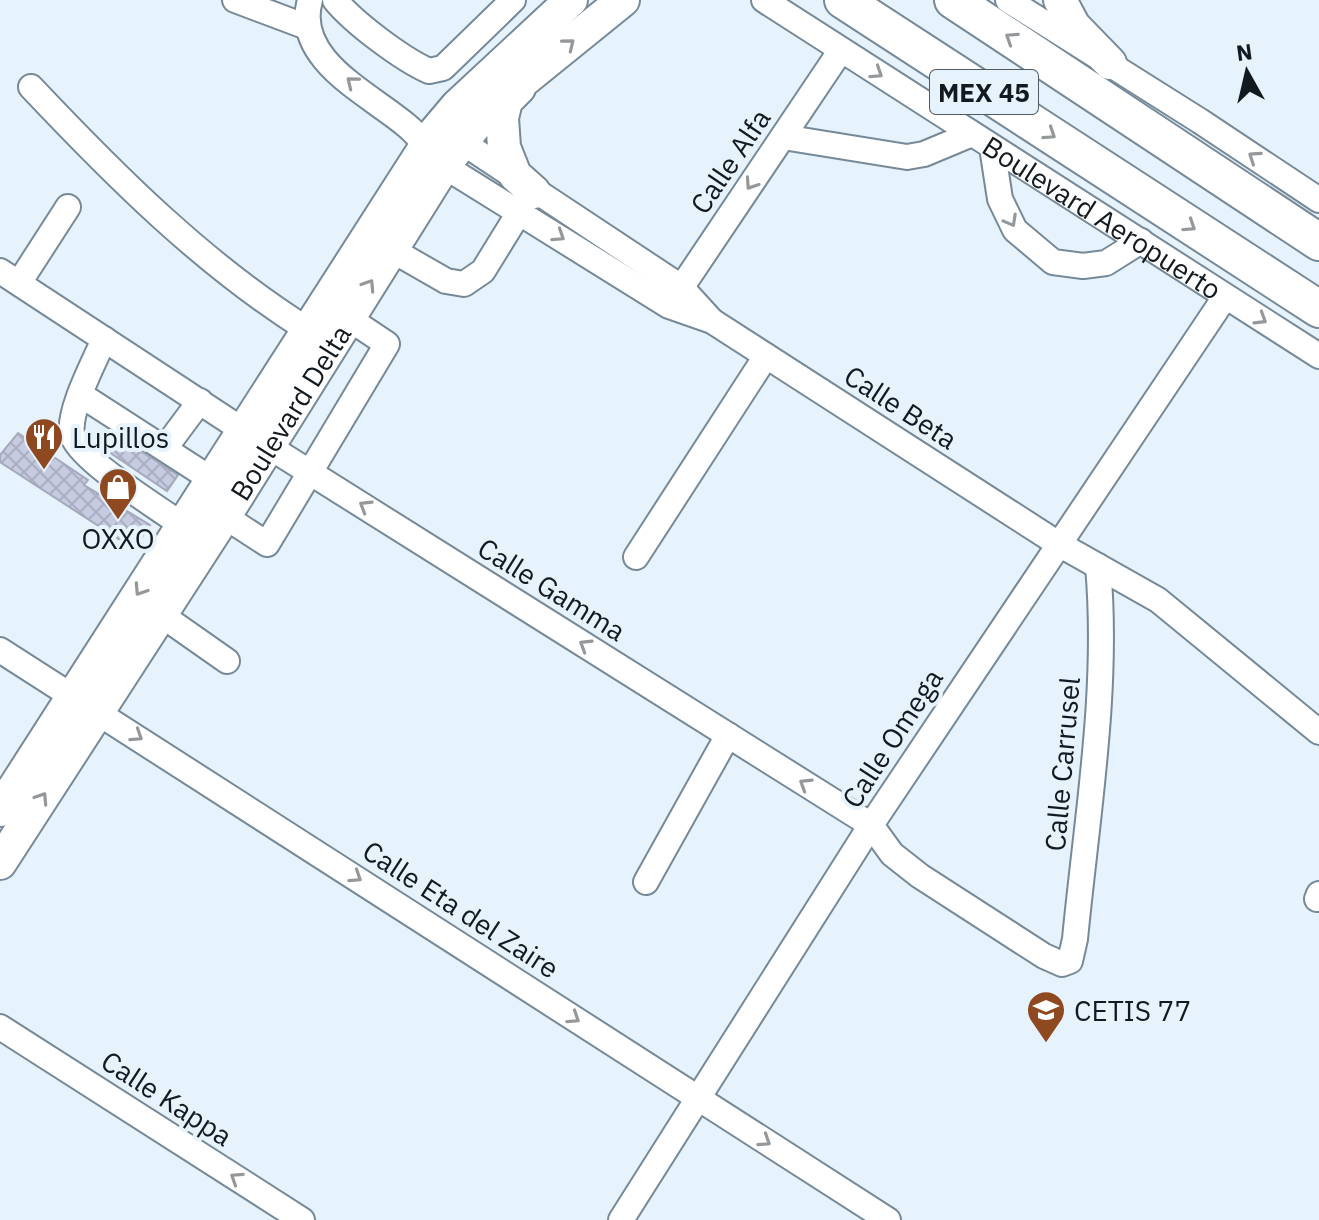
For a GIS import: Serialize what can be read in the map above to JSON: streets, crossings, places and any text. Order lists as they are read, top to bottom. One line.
{"streets":{"highway":["MEX 45","Boulevard Aeropuerto"],"main road":["Boulevard Delta"],"street":["Calle Alfa","Calle Beta","Calle Gamma","Calle Omega","Calle Carrusel","Calle Eta del Zaire","Calle Kappa"]},"crossings":[["Calle Alfa","Boulevard Aeropuerto"],["Calle Alfa","Calle Beta"],["Boulevard Aeropuerto","Calle Omega"],["Calle Beta","Boulevard Delta"],["Calle Beta","Calle Omega"],["Calle Beta","Calle Carrusel"],["Boulevard Delta","Calle Gamma"],["Boulevard Delta","Calle Eta del Zaire"],["Calle Gamma","Calle Omega"],["Calle Gamma","Calle Carrusel"],["Calle Omega","Calle Eta del Zaire"]],"one_way":["Calle Alfa","Calle Gamma","Calle Eta del Zaire","Calle Kappa"],"places":{"restaurant":["Lupillos"],"shop":["OXXO"],"school or university":["CETIS 77"]},"north":"top"}
